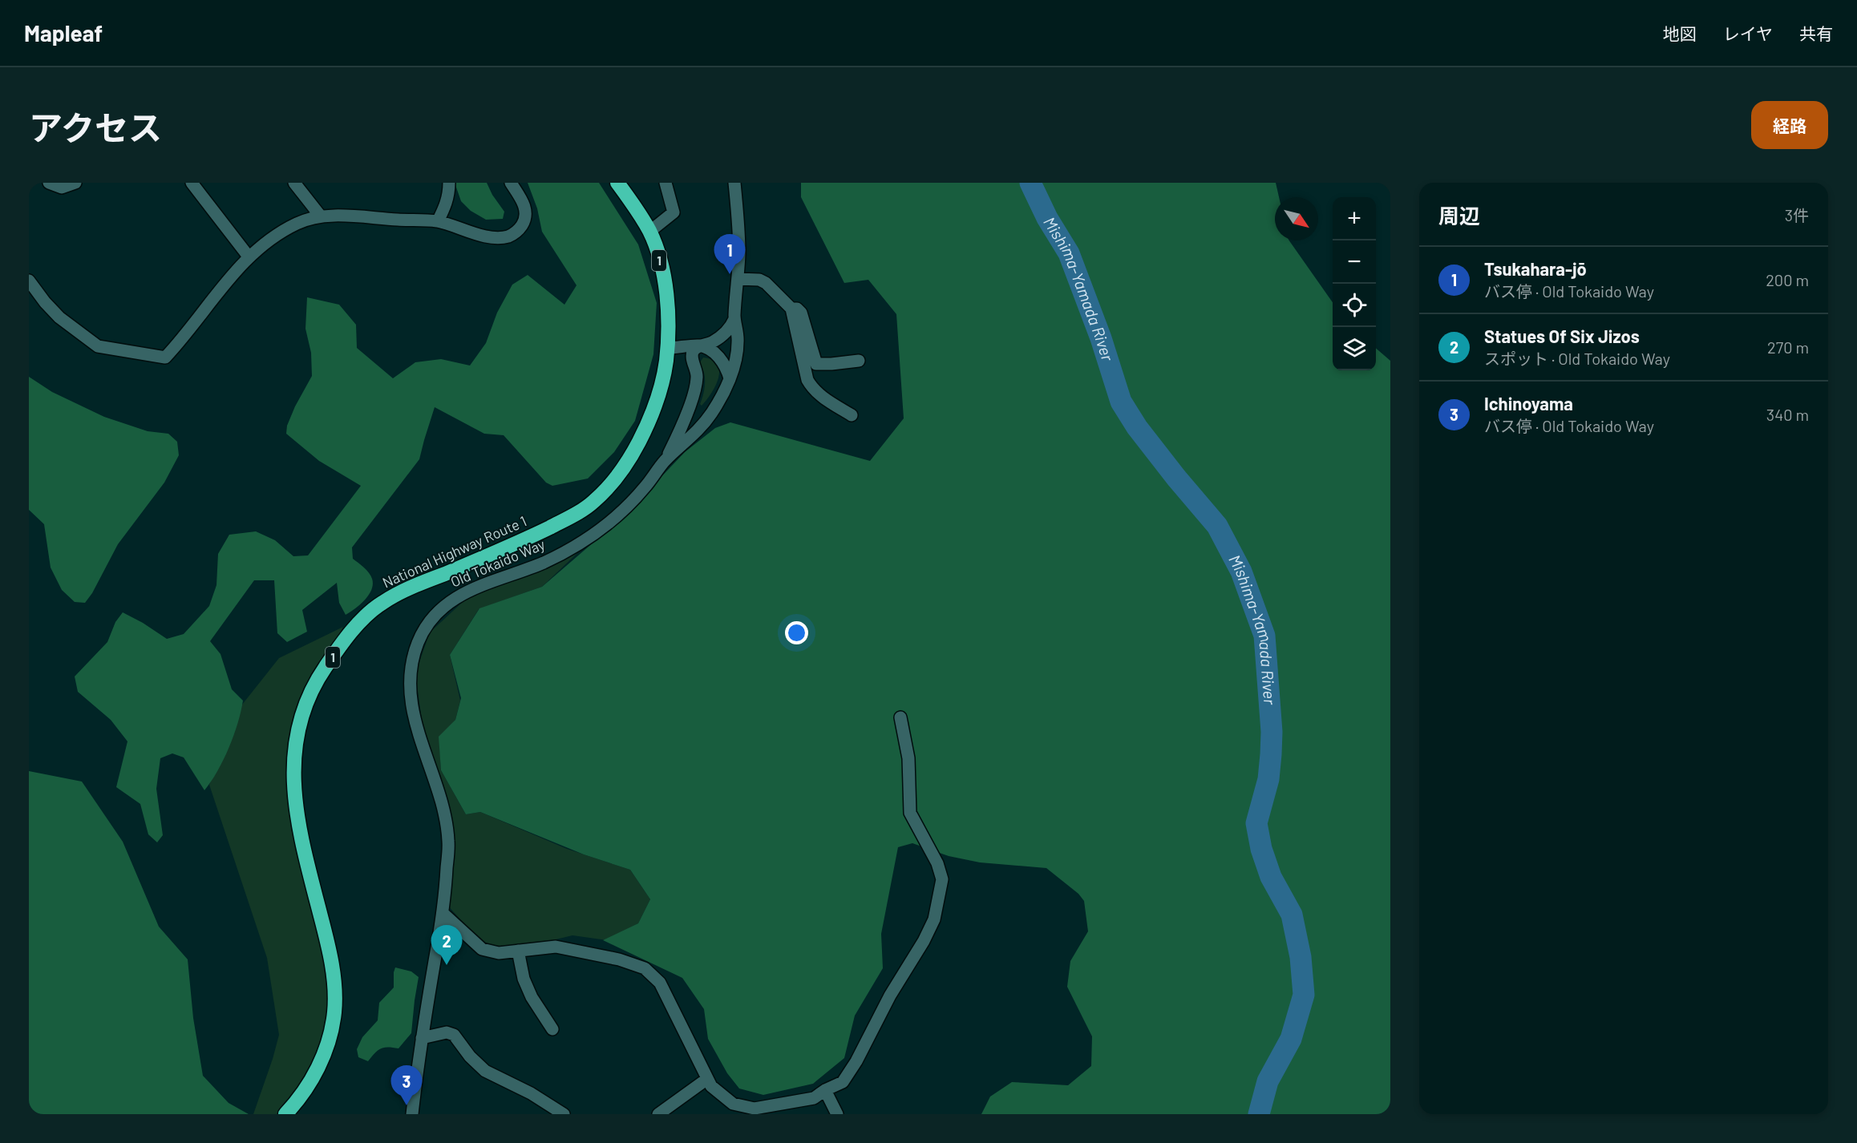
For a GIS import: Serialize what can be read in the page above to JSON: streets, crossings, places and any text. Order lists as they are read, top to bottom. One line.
{"streets":{"highway":["1","National Highway Route 1"],"street":["Old Tokaido Way"]},"water":["Mishima-Yamada River"],"north":"bottom right","page":{"header":"Mapleaf","nav":["地図","レイヤ","共有"],"title":"アクセス","buttons":"経路","heading":["周辺","3件"],"map_buttons":["+","−"],"pins":["1","2","3"],"list":[{"mark":"1","name":"Tsukahara-jō","note":"バス停 · Old Tokaido Way","value":"200 m"},{"mark":"2","name":"Statues Of Six Jizos","note":"スポット · Old Tokaido Way","value":"270 m"},{"mark":"3","name":"Ichinoyama","note":"バス停 · Old Tokaido Way","value":"340 m"}]}}
